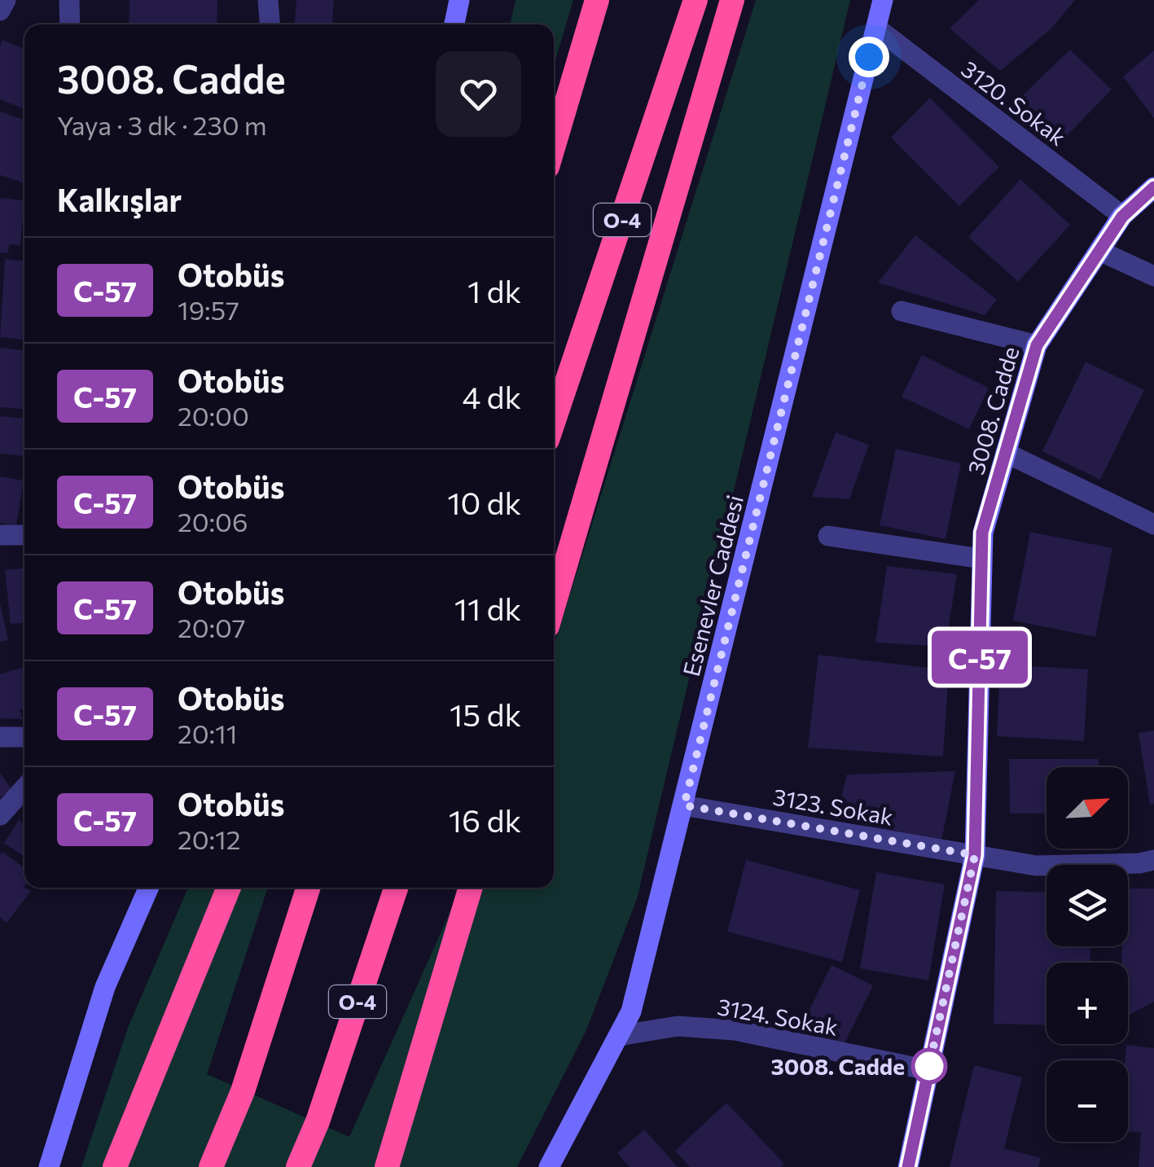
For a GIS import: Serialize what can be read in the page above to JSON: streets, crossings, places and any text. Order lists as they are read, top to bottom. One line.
{"streets":{"highway":["O-4"],"main road":["3008. Cadde","Esenevler Caddesi"],"street":["3120. Sokak","3123. Sokak","3124. Sokak"]},"crossings":[["3120. Sokak","3008. Cadde"],["3120. Sokak","Esenevler Caddesi"],["3008. Cadde","3123. Sokak"],["3008. Cadde","3124. Sokak"],["Esenevler Caddesi","3123. Sokak"],["Esenevler Caddesi","3124. Sokak"]],"places":["3008. Cadde"],"lines":["bus line C-57"],"north":"top right","page":{"on_map":"C-57","heading":[["3008. Cadde","Yaya · 3 dk · 230 m"],"Kalkışlar"],"list":[{"mark":"C-57","name":"Otobüs","note":"19:57","value":"1 dk"},{"mark":"C-57","name":"Otobüs","note":"20:00","value":"4 dk"},{"mark":"C-57","name":"Otobüs","note":"20:06","value":"10 dk"},{"mark":"C-57","name":"Otobüs","note":"20:07","value":"11 dk"},{"mark":"C-57","name":"Otobüs","note":"20:11","value":"15 dk"},{"mark":"C-57","name":"Otobüs","note":"20:12","value":"16 dk"}],"map_buttons":["+","−"]}}
